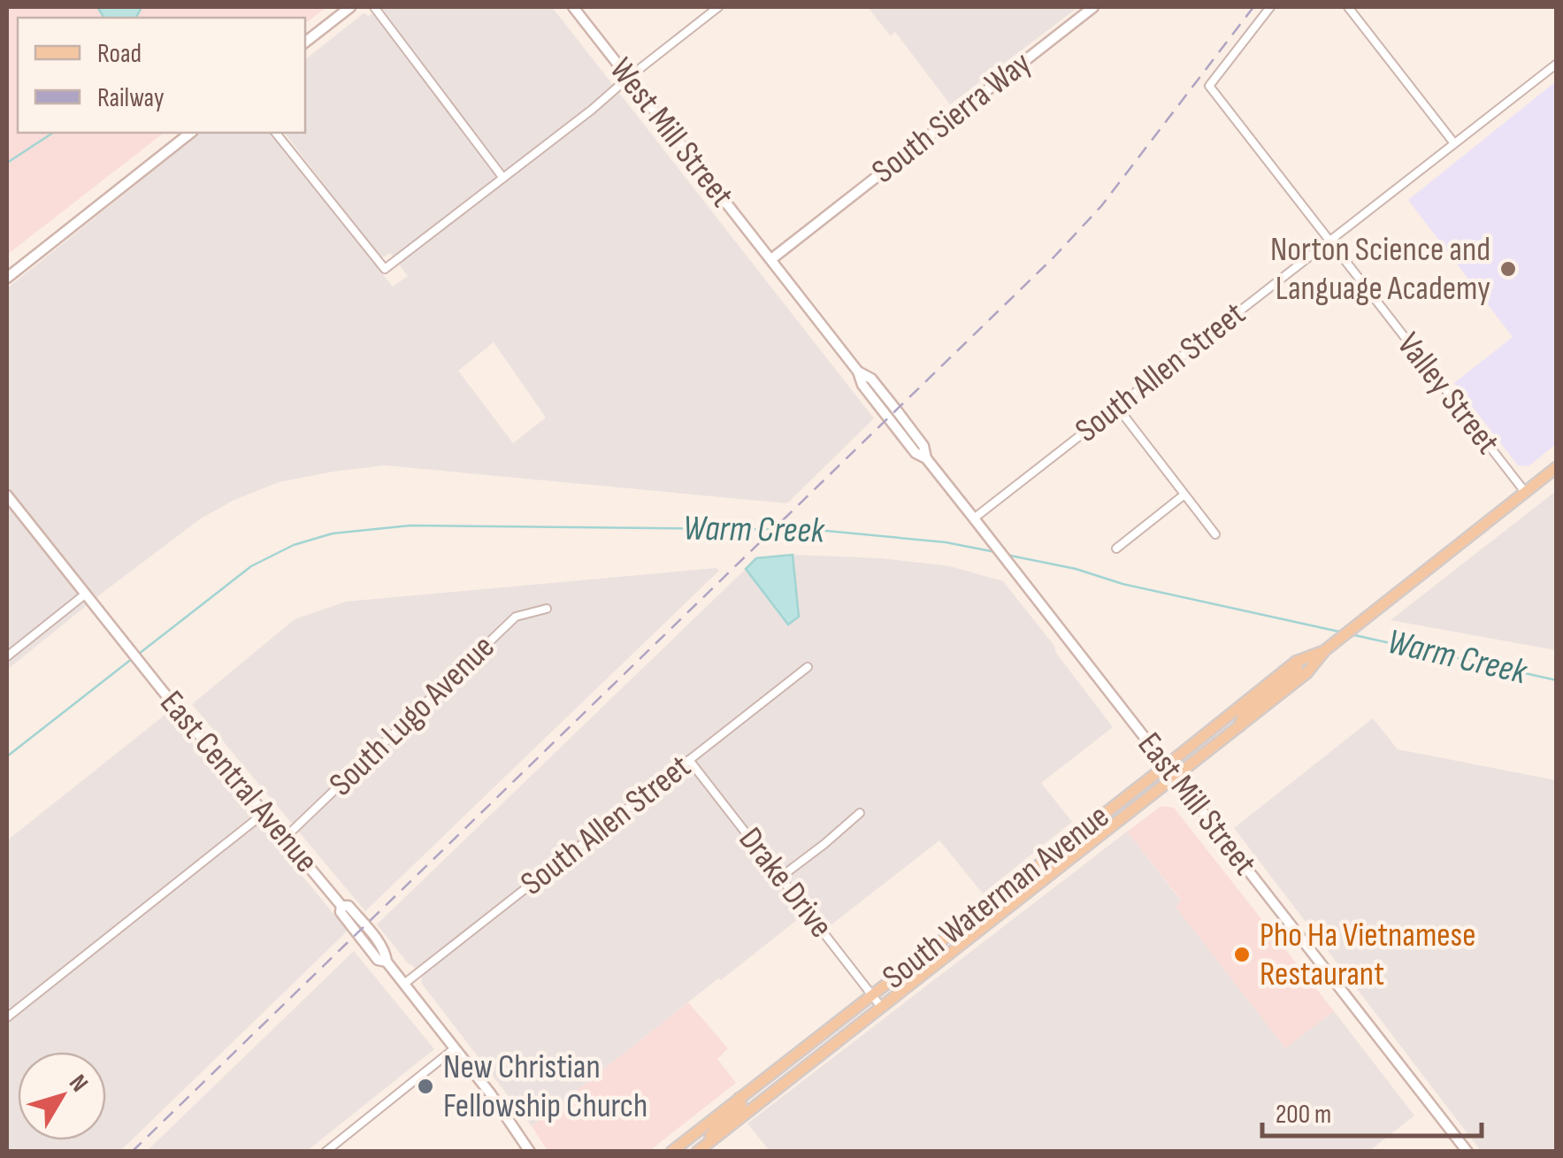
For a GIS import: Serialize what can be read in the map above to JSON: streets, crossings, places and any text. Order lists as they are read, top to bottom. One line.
{"streets":{"main road":["South Waterman Avenue"],"street":["South Sierra Way","West Mill Street","South Allen Street","Valley Street","South Lugo Avenue","East Central Avenue","East Mill Street","Drake Drive"]},"crossings":[["South Sierra Way","West Mill Street"],["South Sierra Way","East Mill Street"],["West Mill Street","East Mill Street"],["South Allen Street","Valley Street"],["South Allen Street","East Central Avenue"],["South Allen Street","East Mill Street"],["South Allen Street","Drake Drive"],["Valley Street","South Waterman Avenue"],["South Lugo Avenue","East Central Avenue"],["East Mill Street","South Waterman Avenue"],["Drake Drive","South Waterman Avenue"]],"water":["Warm Creek"],"places":["Norton Science and Language Academy","Pho Ha Vietnamese Restaurant","New Christian Fellowship Church"],"legend":["Road","Railway"],"scale_bar":"200 m","north":"top right"}
